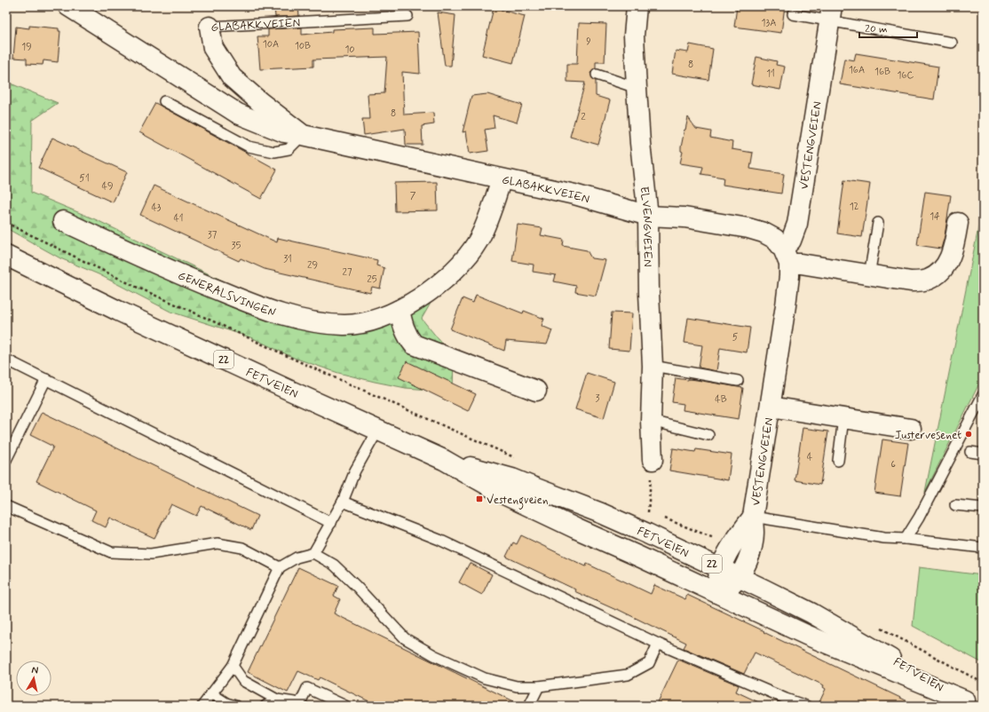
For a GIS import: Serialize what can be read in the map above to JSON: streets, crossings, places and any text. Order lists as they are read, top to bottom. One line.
{"streets":{"main road":["GLABAKKVEIEN","VESTENGVEIEN","ELVENGVEIEN","GENERALSVINGEN","22","FETVEIEN"]},"crossings":[["GLABAKKVEIEN","VESTENGVEIEN"],["GLABAKKVEIEN","ELVENGVEIEN"],["GLABAKKVEIEN","GENERALSVINGEN"],["VESTENGVEIEN","FETVEIEN"]],"places":{"other":["Justervesenet"],"transit":["Vestengveien"]},"house_numbers":["13A","9","10A","10B","19","10","8","16A","16B","11","16C","8","2","51","49","7","12","43","14","41","37","35","31","29","27","25","5","3","4B","4","6"],"scale_bar":"20 m","north":"top"}
